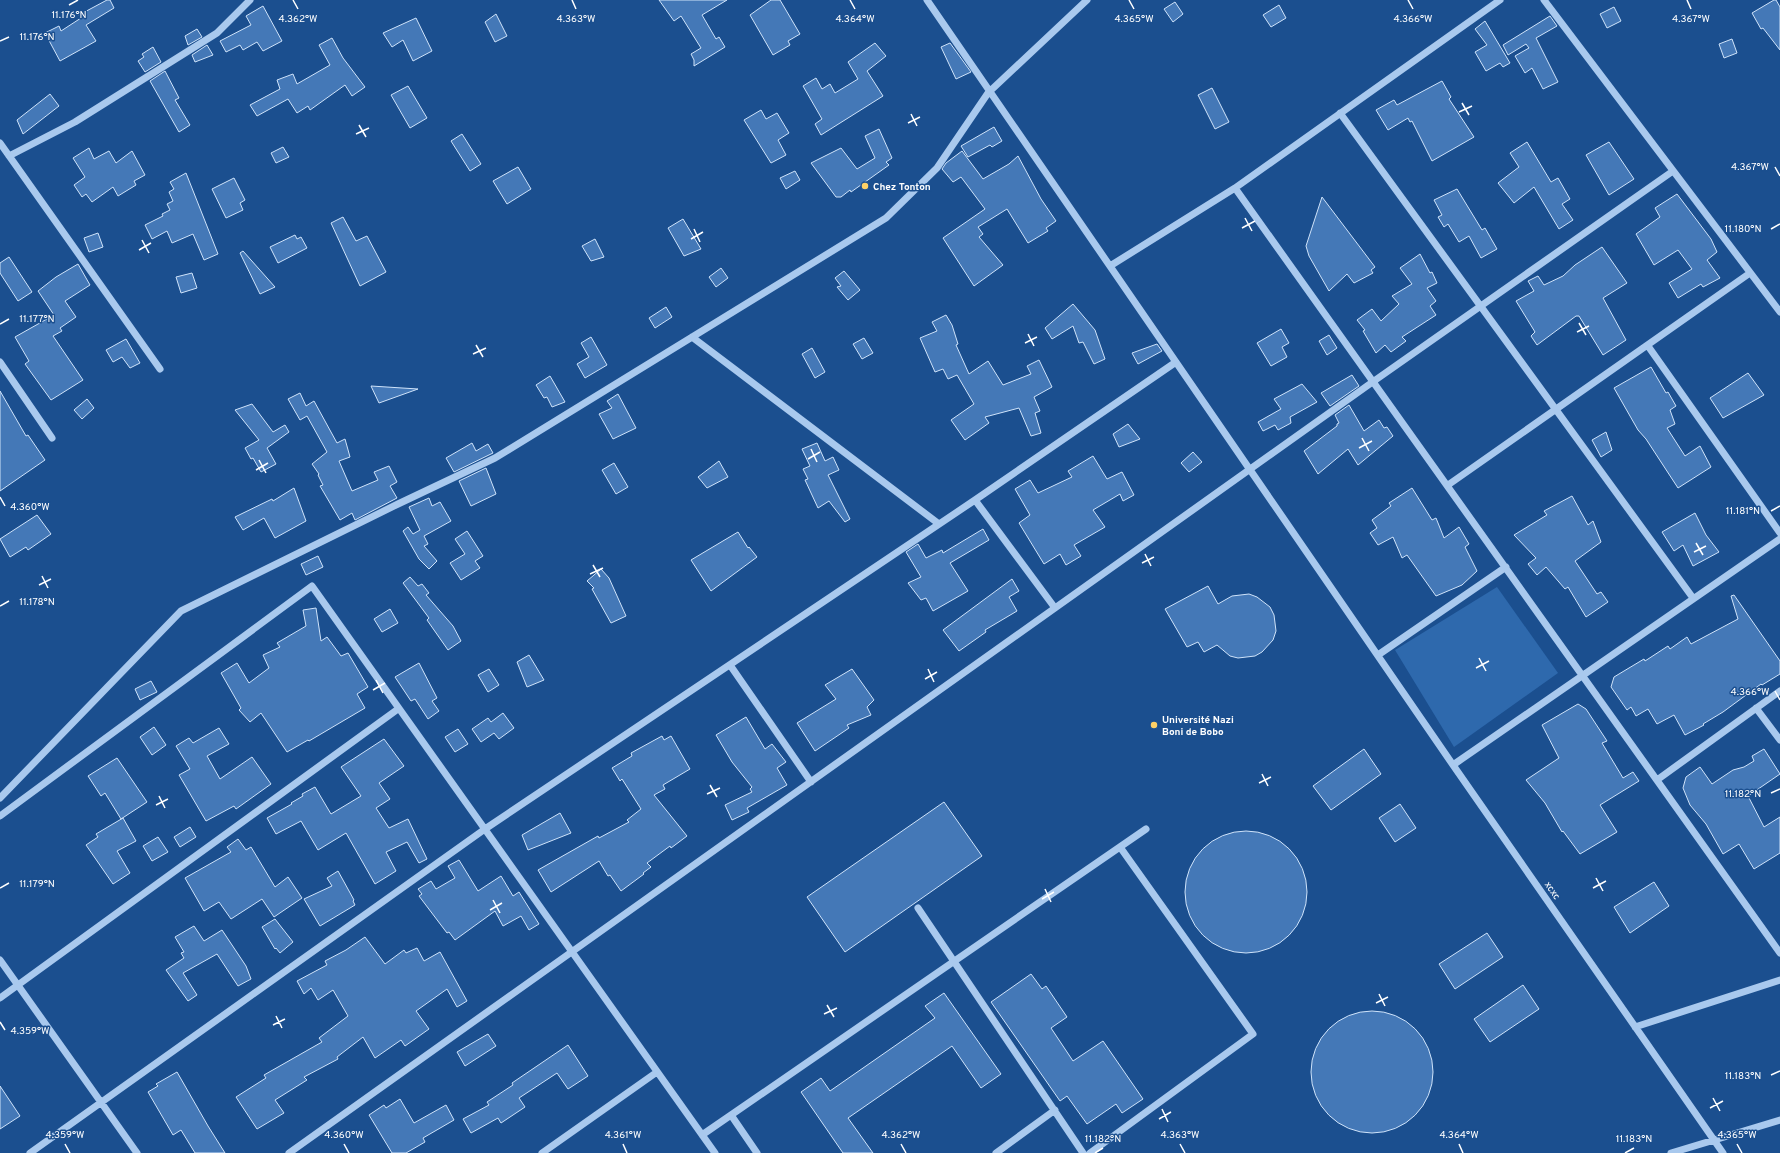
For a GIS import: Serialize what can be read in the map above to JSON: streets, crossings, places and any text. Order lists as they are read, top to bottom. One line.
{"streets":{"street":["xcxc"]},"places":["Chez Tonton","Université Nazi Boni de Bobo"],"coordinates":["11.176°N","4.362°W","4.363°W","4.365°W","4.366°W","4.364°W","4.367°W","11.180°N","11.177°N","4.360°W","11.181°N","11.178°N","11.182°N","11.179°N","4.359°W","11.183°N","4.361°W"]}
